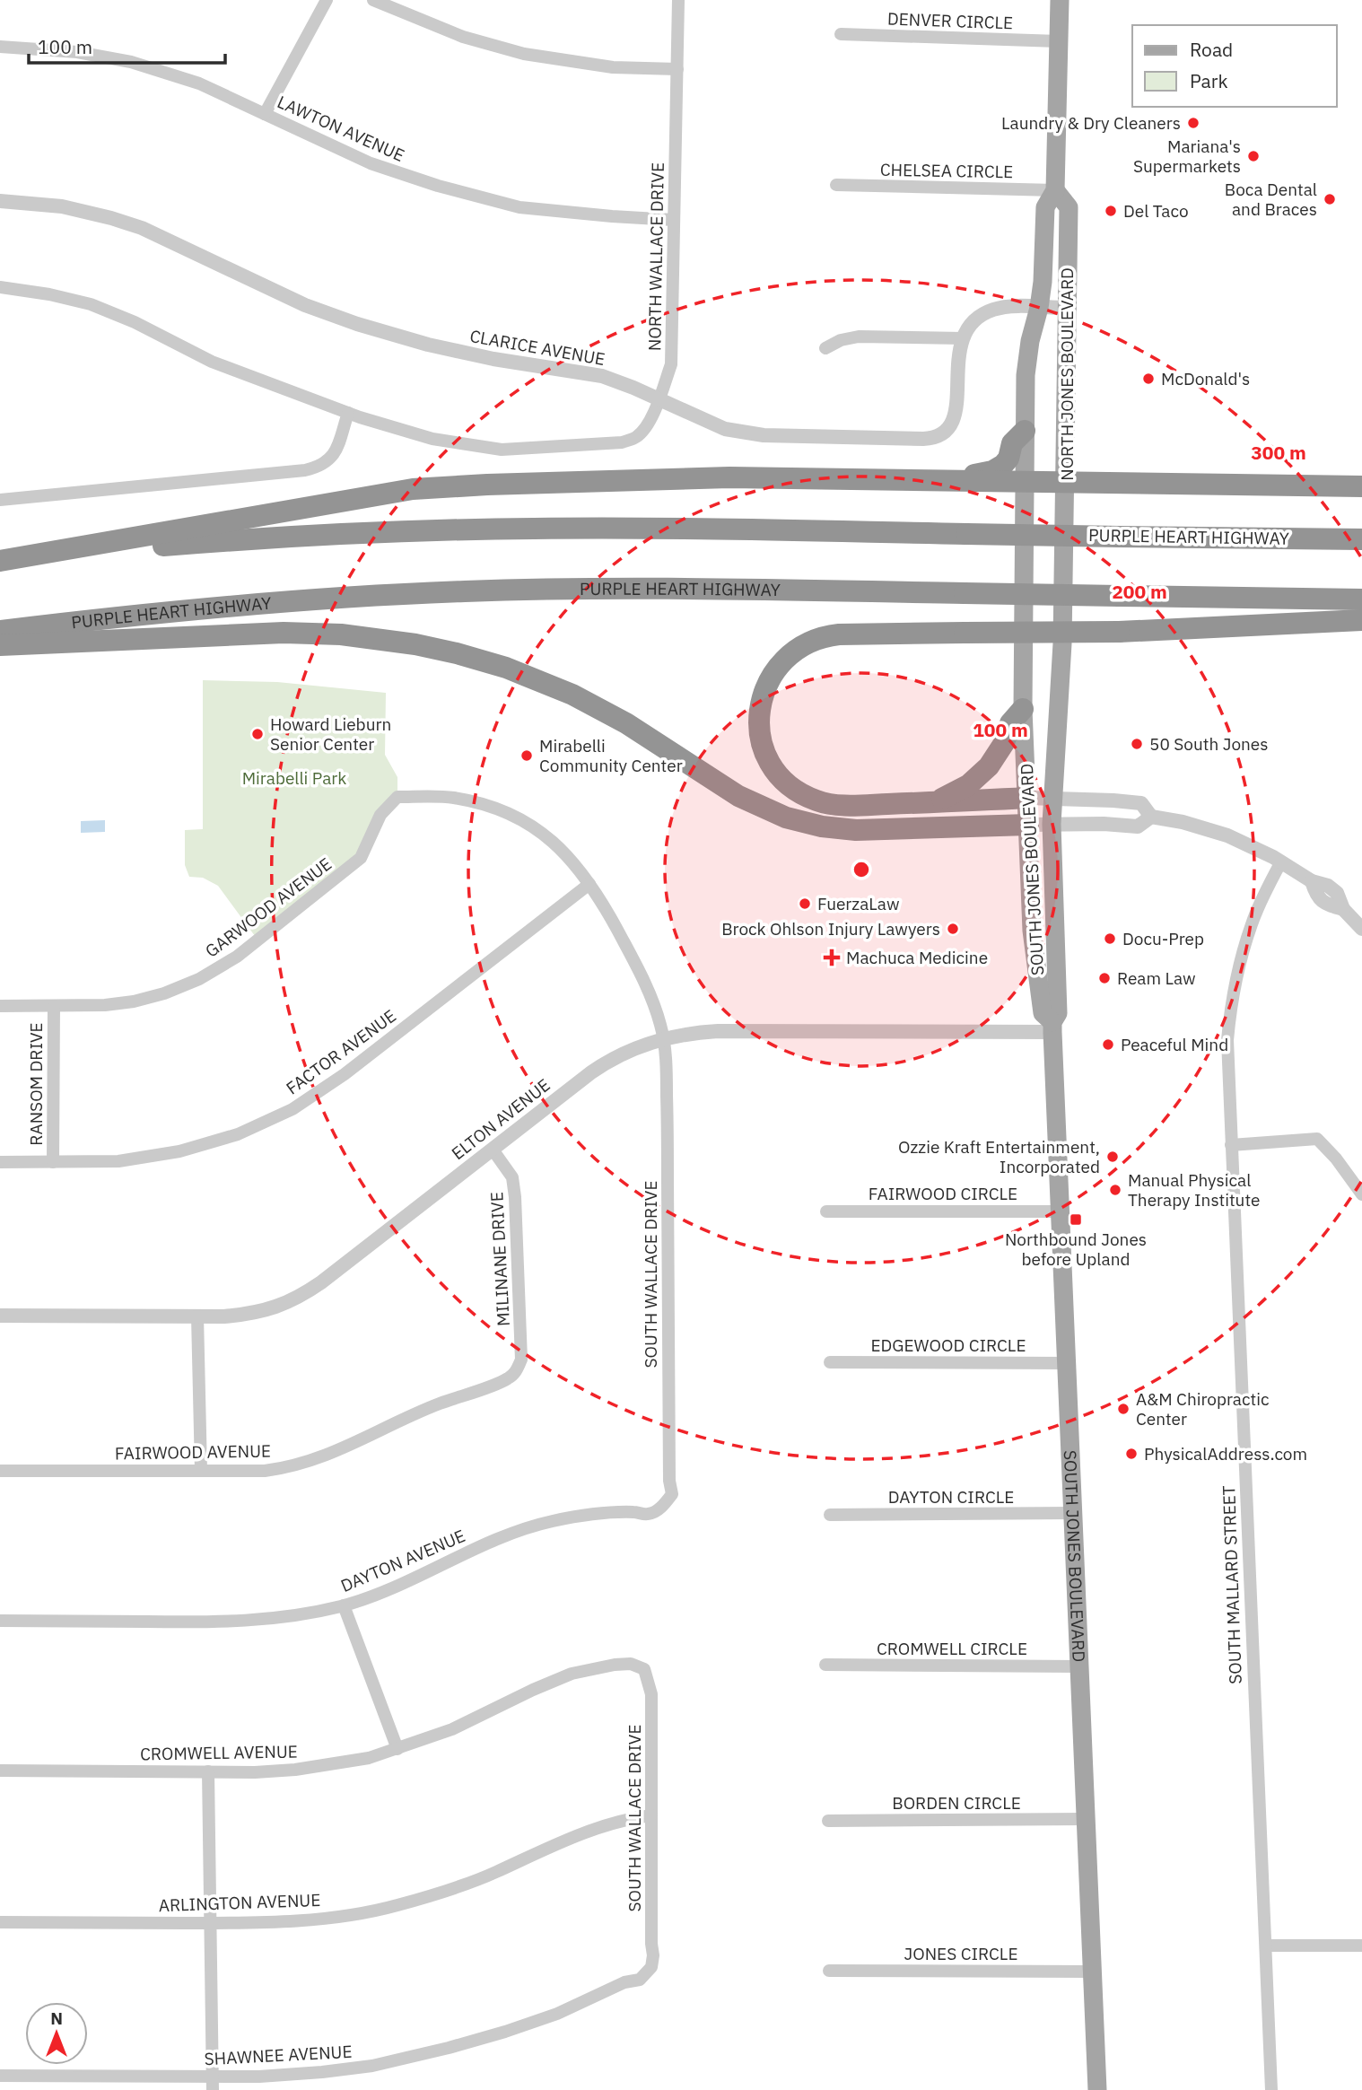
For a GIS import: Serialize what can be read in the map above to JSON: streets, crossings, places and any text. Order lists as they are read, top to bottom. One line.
{"streets":{"highway":["PURPLE HEART HIGHWAY"],"main road":["NORTH JONES BOULEVARD","SOUTH JONES BOULEVARD"],"street":["DENVER CIRCLE","LAWTON AVENUE","CHELSEA CIRCLE","NORTH WALLACE DRIVE","CLARICE AVENUE","GARWOOD AVENUE","FACTOR AVENUE","RANSOM DRIVE","ELTON AVENUE","FAIRWOOD CIRCLE","MILINANE DRIVE","SOUTH WALLACE DRIVE","EDGEWOOD CIRCLE","FAIRWOOD AVENUE","DAYTON CIRCLE","DAYTON AVENUE","SOUTH MALLARD STREET","CROMWELL CIRCLE","CROMWELL AVENUE","BORDEN CIRCLE","ARLINGTON AVENUE","JONES CIRCLE","SHAWNEE AVENUE"]},"crossings":[["DENVER CIRCLE","NORTH JONES BOULEVARD"],["LAWTON AVENUE","NORTH WALLACE DRIVE"],["CHELSEA CIRCLE","NORTH JONES BOULEVARD"],["NORTH WALLACE DRIVE","CLARICE AVENUE"],["NORTH JONES BOULEVARD","SOUTH JONES BOULEVARD"],["SOUTH JONES BOULEVARD","ELTON AVENUE"],["SOUTH JONES BOULEVARD","FAIRWOOD CIRCLE"],["SOUTH JONES BOULEVARD","EDGEWOOD CIRCLE"],["SOUTH JONES BOULEVARD","DAYTON CIRCLE"],["SOUTH JONES BOULEVARD","CROMWELL CIRCLE"],["SOUTH JONES BOULEVARD","BORDEN CIRCLE"],["SOUTH JONES BOULEVARD","JONES CIRCLE"],["GARWOOD AVENUE","RANSOM DRIVE"],["GARWOOD AVENUE","SOUTH WALLACE DRIVE"],["FACTOR AVENUE","RANSOM DRIVE"],["FACTOR AVENUE","SOUTH WALLACE DRIVE"],["ELTON AVENUE","MILINANE DRIVE"],["ELTON AVENUE","SOUTH WALLACE DRIVE"],["MILINANE DRIVE","FAIRWOOD AVENUE"],["SOUTH WALLACE DRIVE","DAYTON AVENUE"],["SOUTH WALLACE DRIVE","CROMWELL AVENUE"],["SOUTH WALLACE DRIVE","ARLINGTON AVENUE"],["SOUTH WALLACE DRIVE","SHAWNEE AVENUE"]],"parks":["Mirabelli Park"],"places":{"other":["Laundry & Dry Cleaners","Mariana's Supermarkets","Boca Dental and Braces","Del Taco","McDonald's","Howard Lieburn Senior Center","50 South Jones","Mirabelli Community Center","FuerzaLaw","Brock Ohlson Injury Lawyers","Docu-Prep","Ream Law","Peaceful Mind","Ozzie Kraft Entertainment, Incorporated","Manual Physical Therapy Institute","A&M Chiropractic Center","PhysicalAddress.com"],"health":["Machuca Medicine"],"transit":["Northbound Jones before Upland"]},"legend":["Road","Park"],"scale_bar":"100 m","north":"top","rings":["300 m","200 m","100 m"]}
